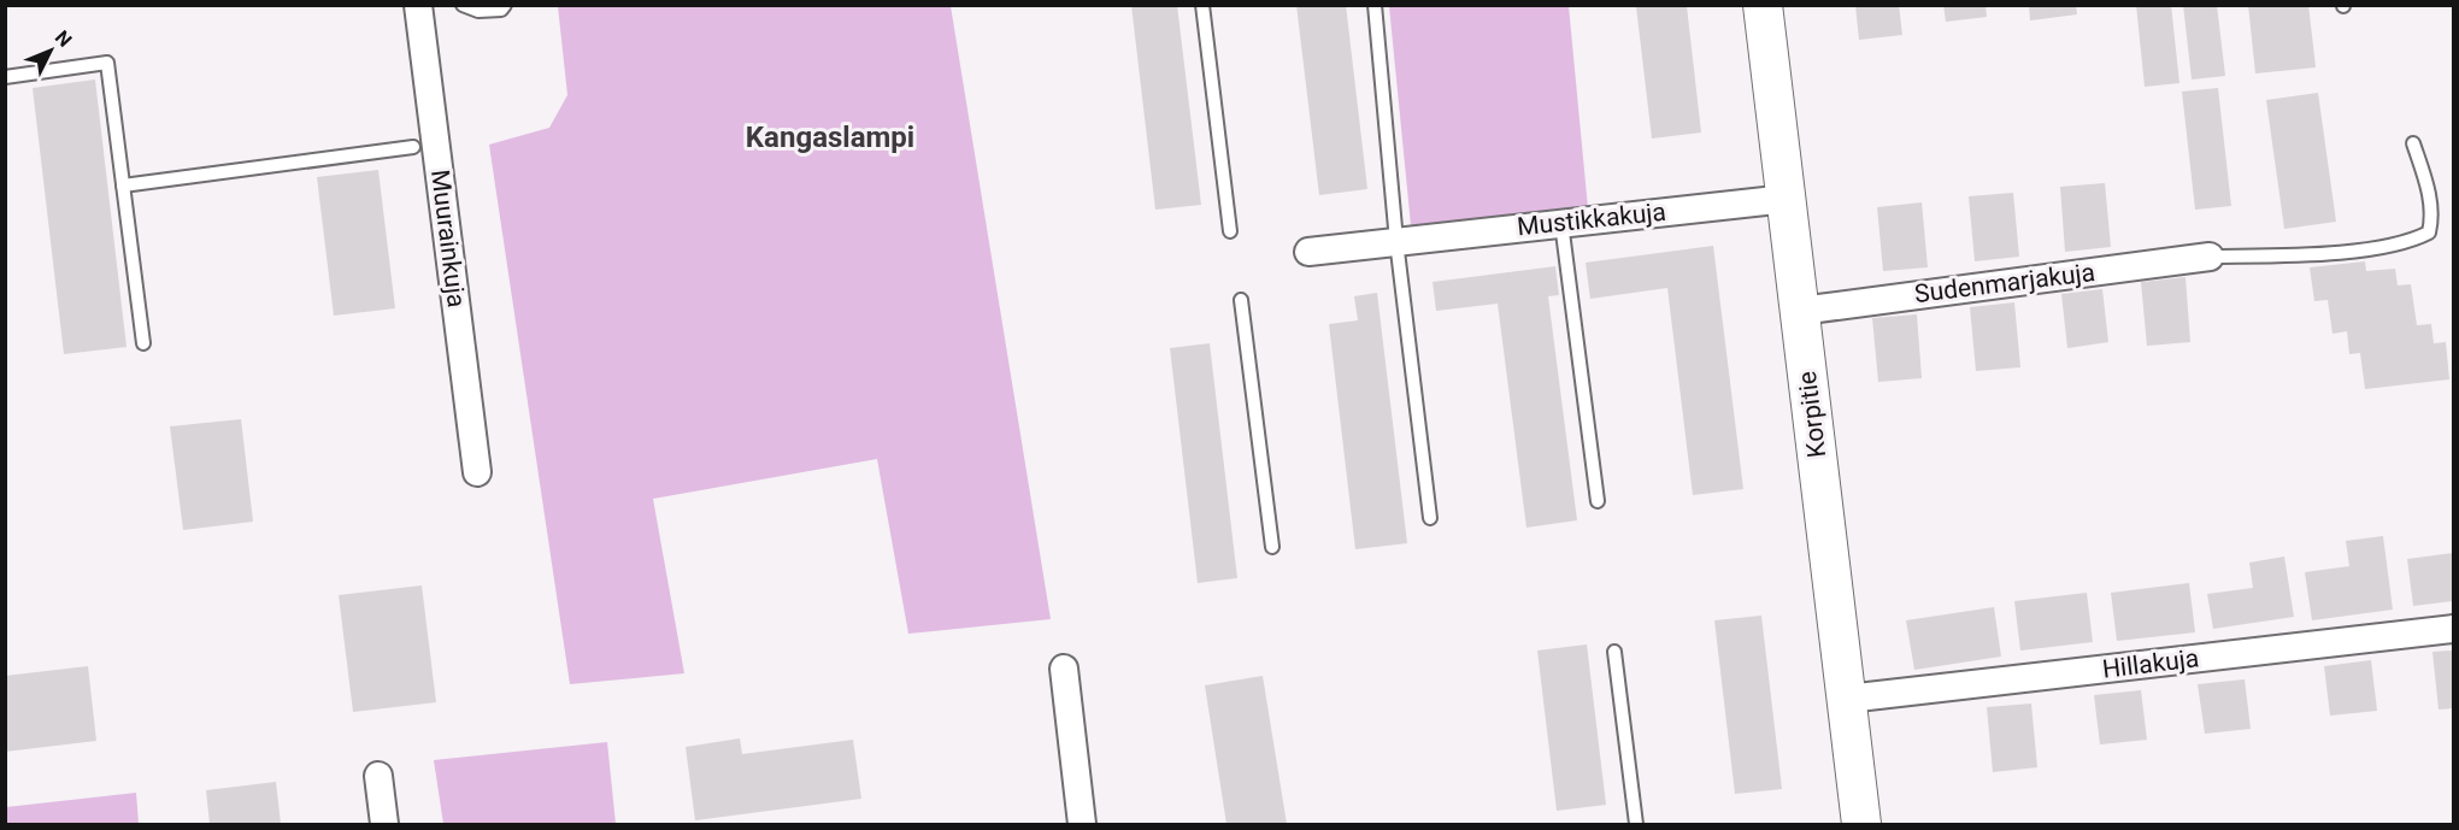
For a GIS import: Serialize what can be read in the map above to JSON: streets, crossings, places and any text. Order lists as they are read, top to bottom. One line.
{"streets":{"street":["Mustikkakuja","Muurainkuja","Sudenmarjakuja","Korpitie","Hillakuja"]},"crossings":[["Mustikkakuja","Korpitie"],["Sudenmarjakuja","Korpitie"],["Korpitie","Hillakuja"]],"districts":["Kangaslampi"],"north":"top right"}
